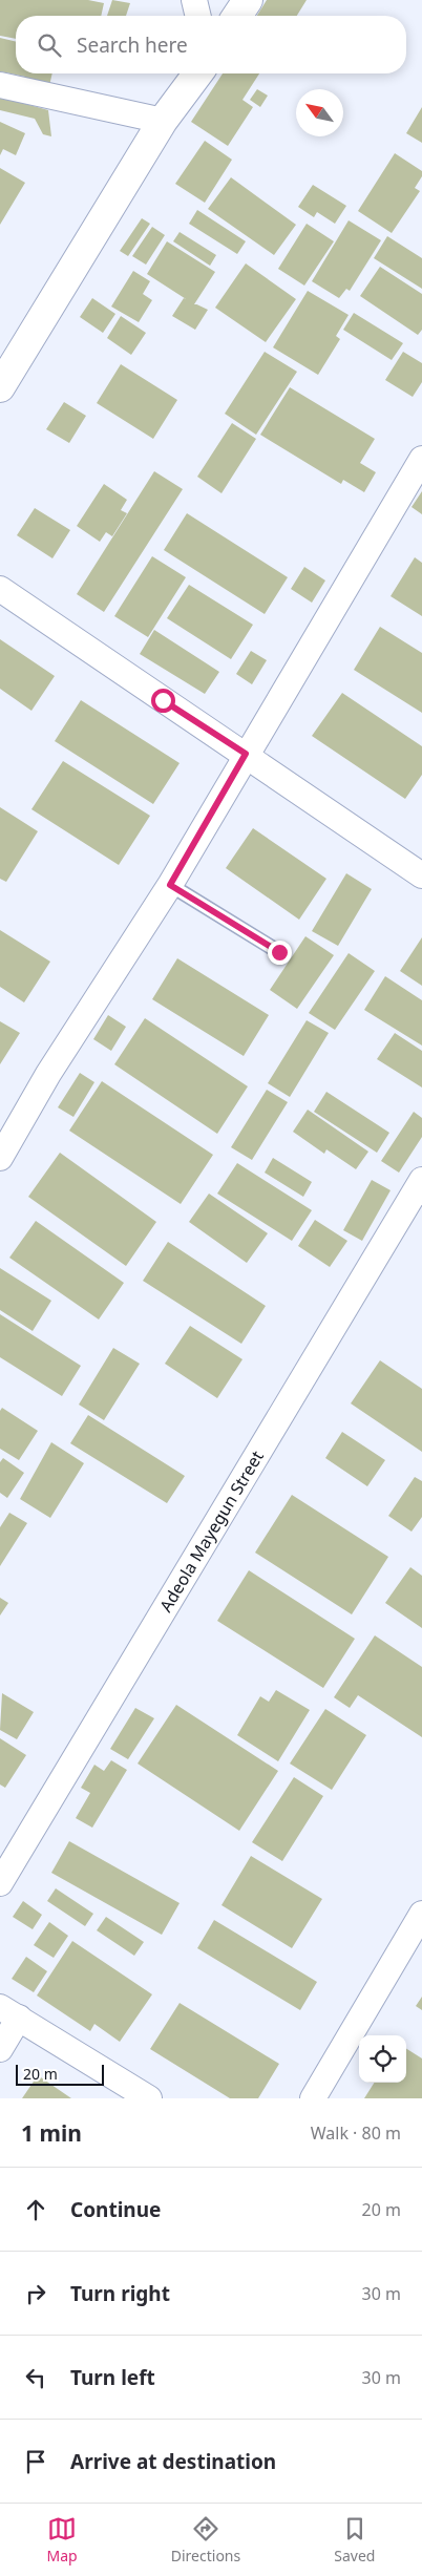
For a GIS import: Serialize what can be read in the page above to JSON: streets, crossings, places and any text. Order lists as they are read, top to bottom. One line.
{"streets":{"street":["Adeola Mayegun Street"]},"scale_bar":"20 m","north":"top left","page":{"search":"Search here","scale":"20 m","heading":["1 min","Walk · 80 m"],"list":[["Continue","20 m"],["Turn right","30 m"],["Turn left","30 m"],"Arrive at destination"],"nav":["Map","Directions","Saved"]}}
